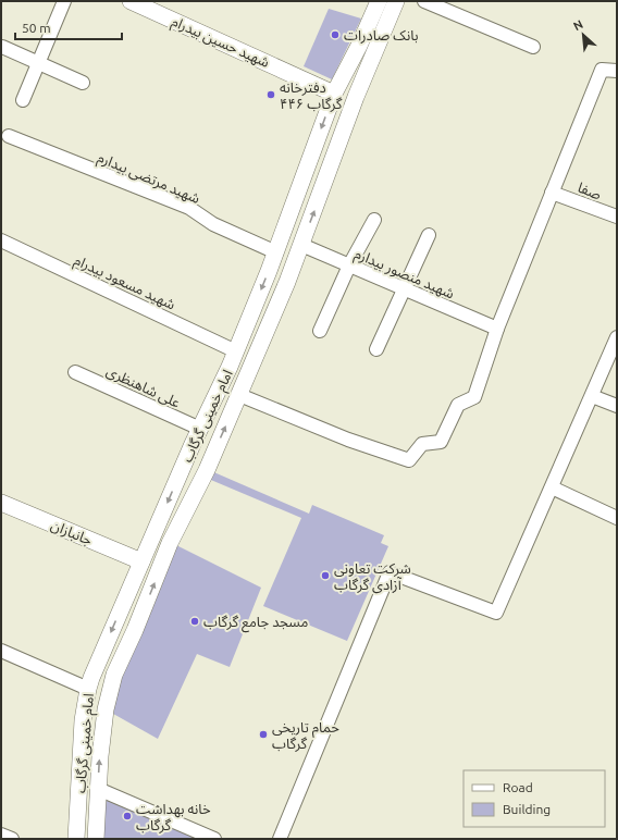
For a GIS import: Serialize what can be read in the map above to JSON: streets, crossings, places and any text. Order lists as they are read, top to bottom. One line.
{"streets":{"street":["شهید حسین بیدرام","شهيد مرتضی بیدارم","صفا","شهيد منصور بیدارم","شهید مسعود بیدرام","علی شاهنظری","امام خمینی گرگاب","جانبازان"]},"crossings":[["شهید حسین بیدرام","امام خمینی گرگاب"],["شهيد مرتضی بیدارم","امام خمینی گرگاب"],["شهيد منصور بیدارم","امام خمینی گرگاب"],["شهید مسعود بیدرام","امام خمینی گرگاب"],["علی شاهنظری","امام خمینی گرگاب"],["امام خمینی گرگاب","جانبازان"]],"places":["بانک صادرات","دفترخانه ۴۴۶ گرگاب","شرکت تعاونی آزادی گرگاب","مسجد جامع گرگاب","حمام تاریخی گرگاب","خانه بهداشت گرگاب"],"legend":["Road","Building"],"scale_bar":"50 m","north":"top left"}
